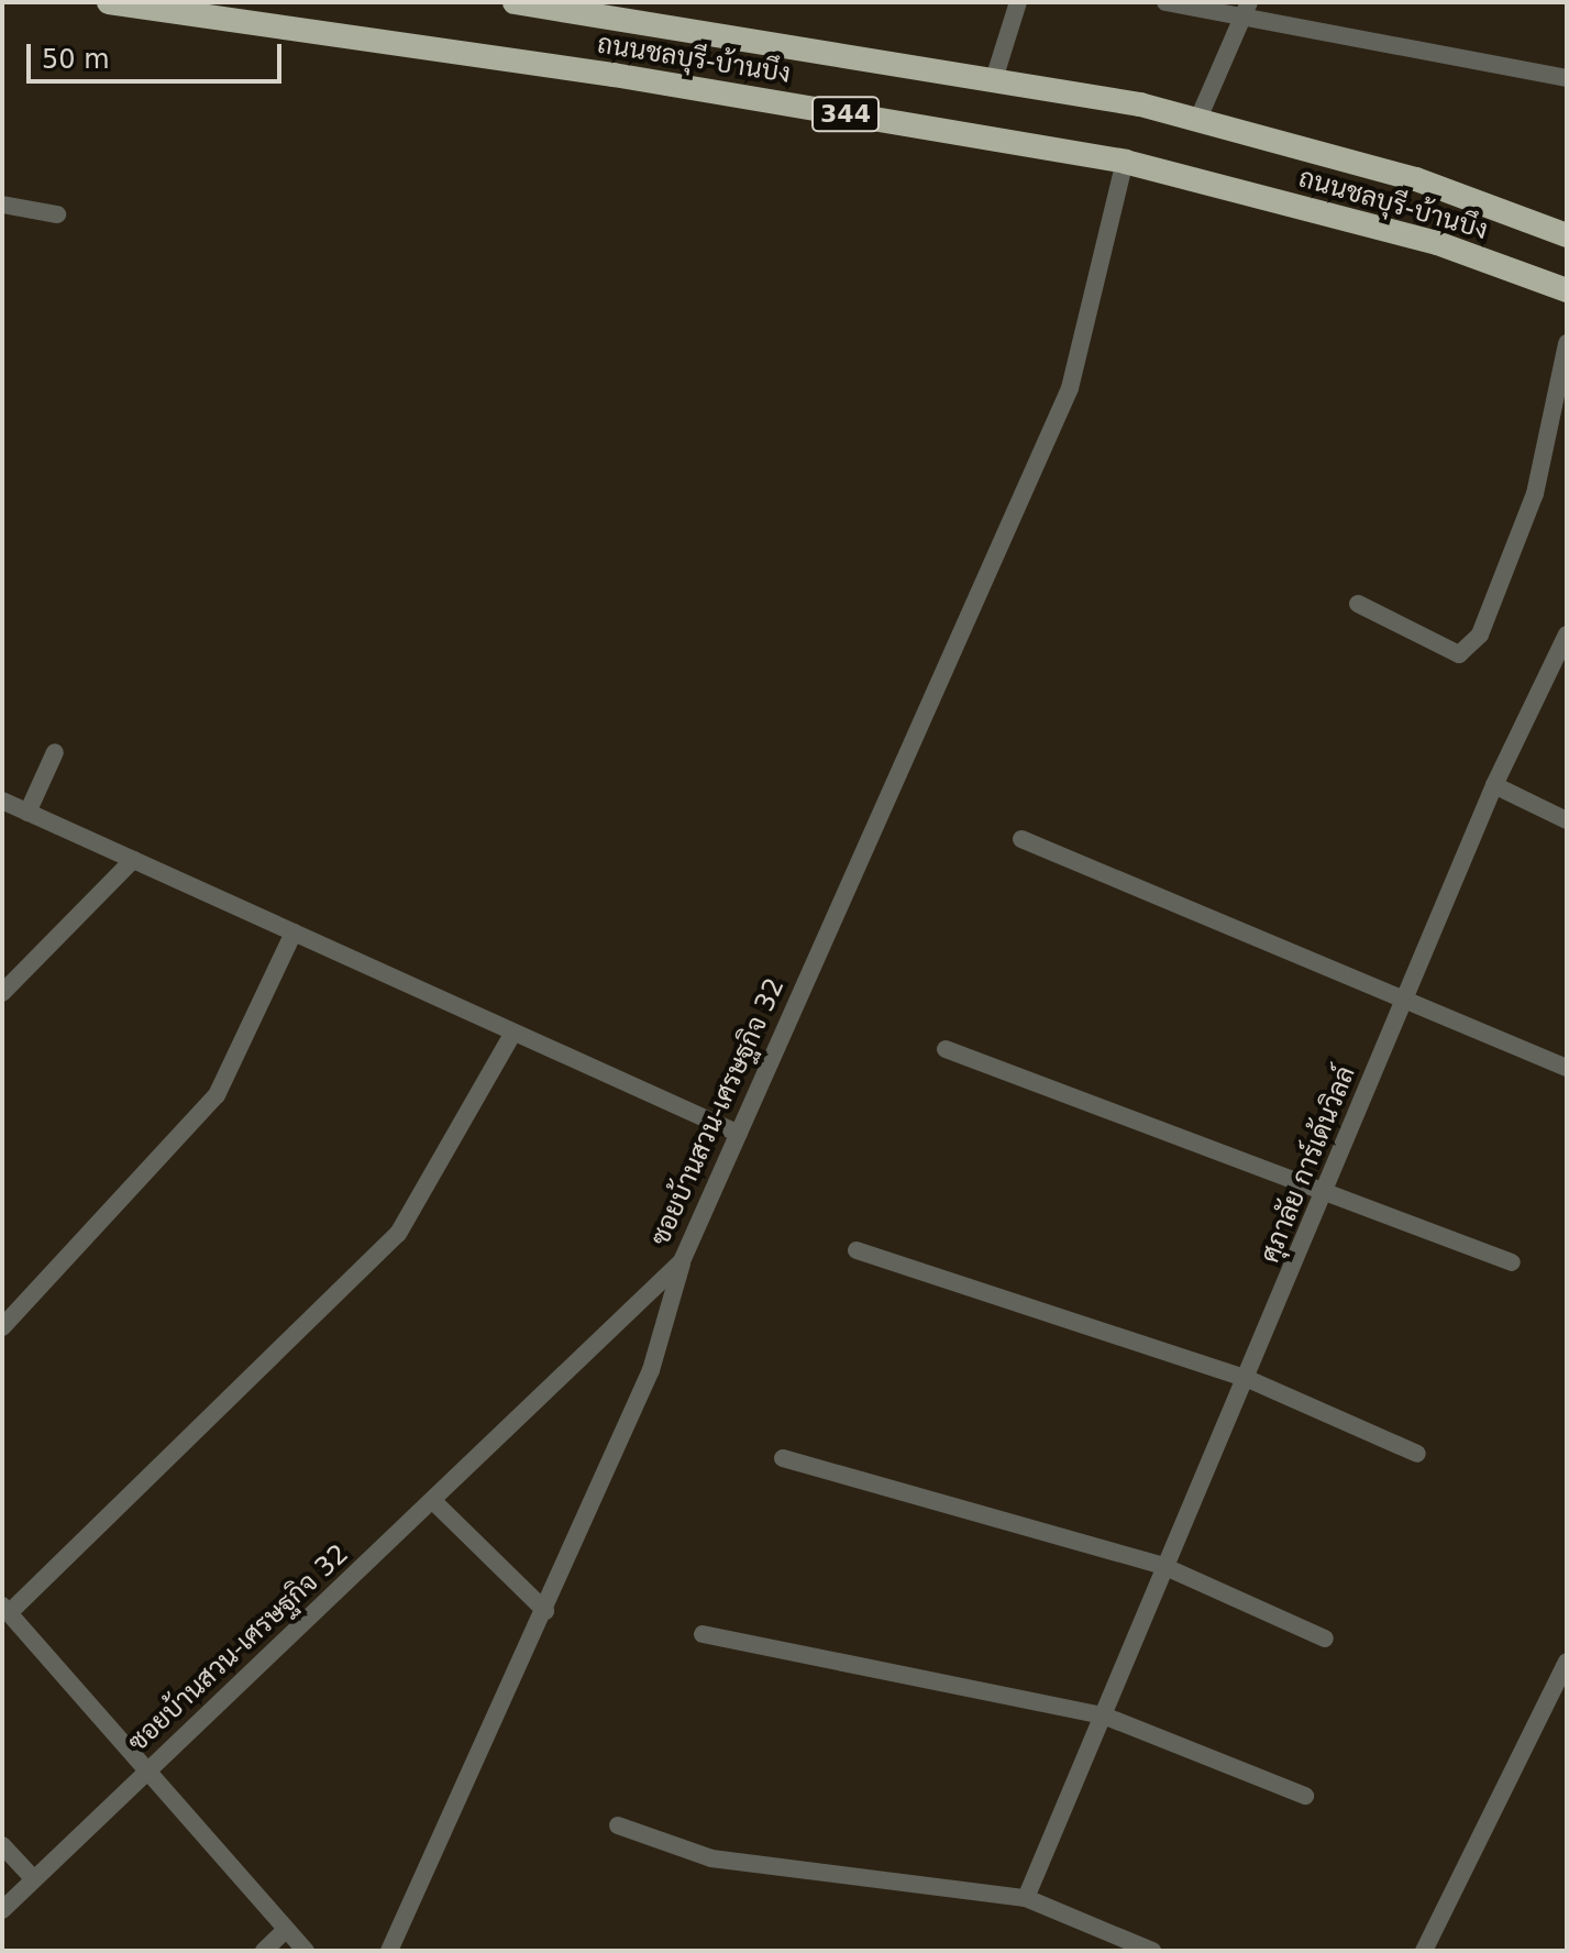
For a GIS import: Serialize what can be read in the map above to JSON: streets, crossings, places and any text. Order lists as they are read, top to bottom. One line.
{"streets":{"highway":["ถนนชลบุรี-บ้านบึง","344"],"street":["ซอยบ้านสวน-เศรษฐกิจ 32","ศุภาลัย การ์เด้นวิลล์"]},"crossings":[["ถนนชลบุรี-บ้านบึง","ซอยบ้านสวน-เศรษฐกิจ 32"]],"scale_bar":"50 m"}
